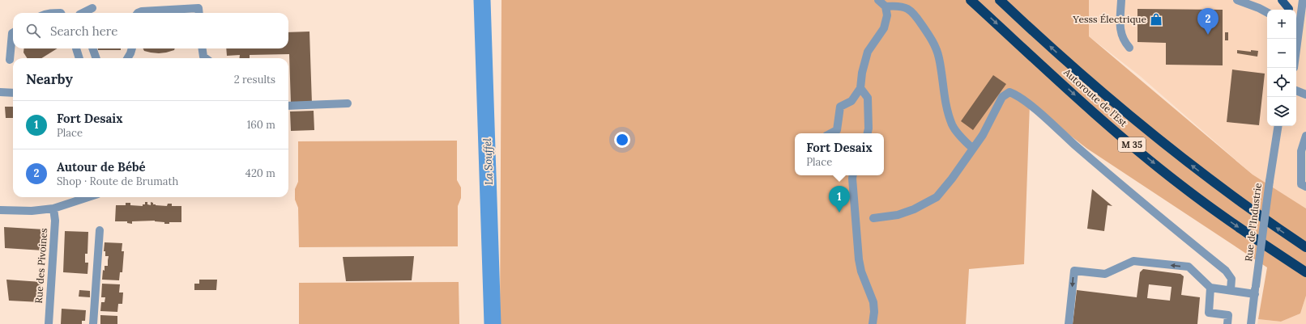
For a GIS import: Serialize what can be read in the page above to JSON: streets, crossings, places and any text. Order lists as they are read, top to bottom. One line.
{"streets":{"highway":["Autoroute de l’Est","M 35"],"street":["Rue de l'Industrie","Rue des Pivoines"]},"water":["La Souffel"],"places":{"shop":["Yesss Électrique"]},"page":{"pins":["2","1"],"map_buttons":["+","−"],"search":"Search here","heading":["Nearby","2 results"],"list":[{"mark":"1","name":"Fort Desaix","note":"Place","value":"160 m"},{"mark":"2","name":"Autour de Bébé","note":"Shop · Route de Brumath","value":"420 m"}],"popup":["Fort Desaix","Place"]}}
